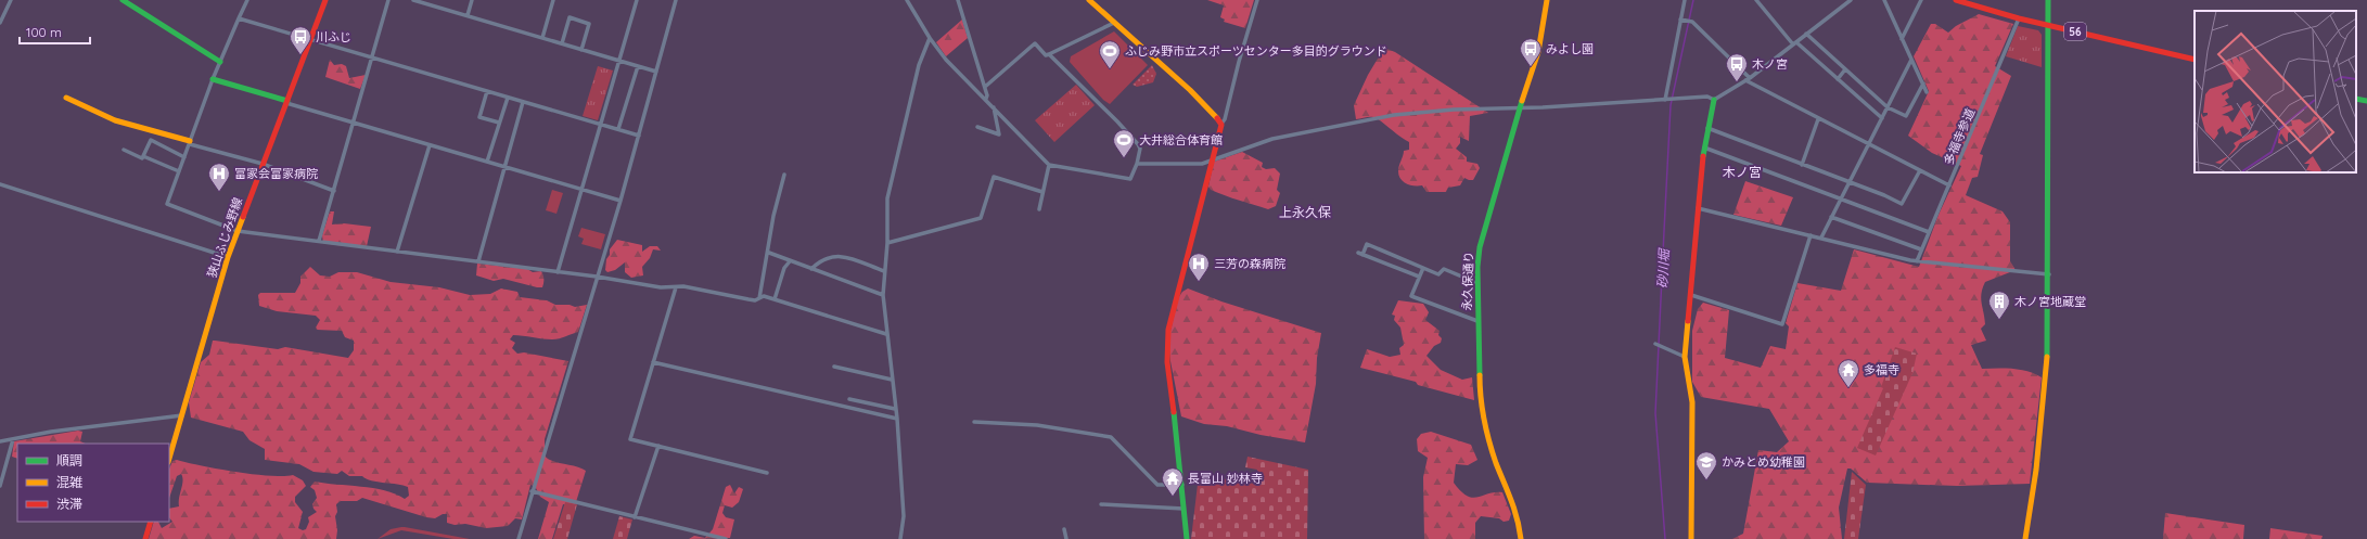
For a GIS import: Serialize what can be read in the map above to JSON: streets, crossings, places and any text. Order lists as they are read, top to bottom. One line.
{"streets":{"street":["56","多福寺参道","狭山ふじみ野線","永久保通り"]},"crossings":[["56","多福寺参道"]],"districts":["木ノ宮","上永久保"],"water":["砂川堀"],"places":{"bus stop":["川ふじ","みよし園","木ノ宮"],"sports":["ふじみ野市⽴スポーツセンター多⽬的グラウンド","大井総合体育館"],"hospital":["富家会富家病院","三芳の森病院"],"building":["木ノ宮地蔵堂"],"temple":["多福寺","長富山 妙林寺"],"school or university":["かみとめ幼稚園"]},"legend":["順調","混雑","渋滞"],"scale_bar":"100 m"}
